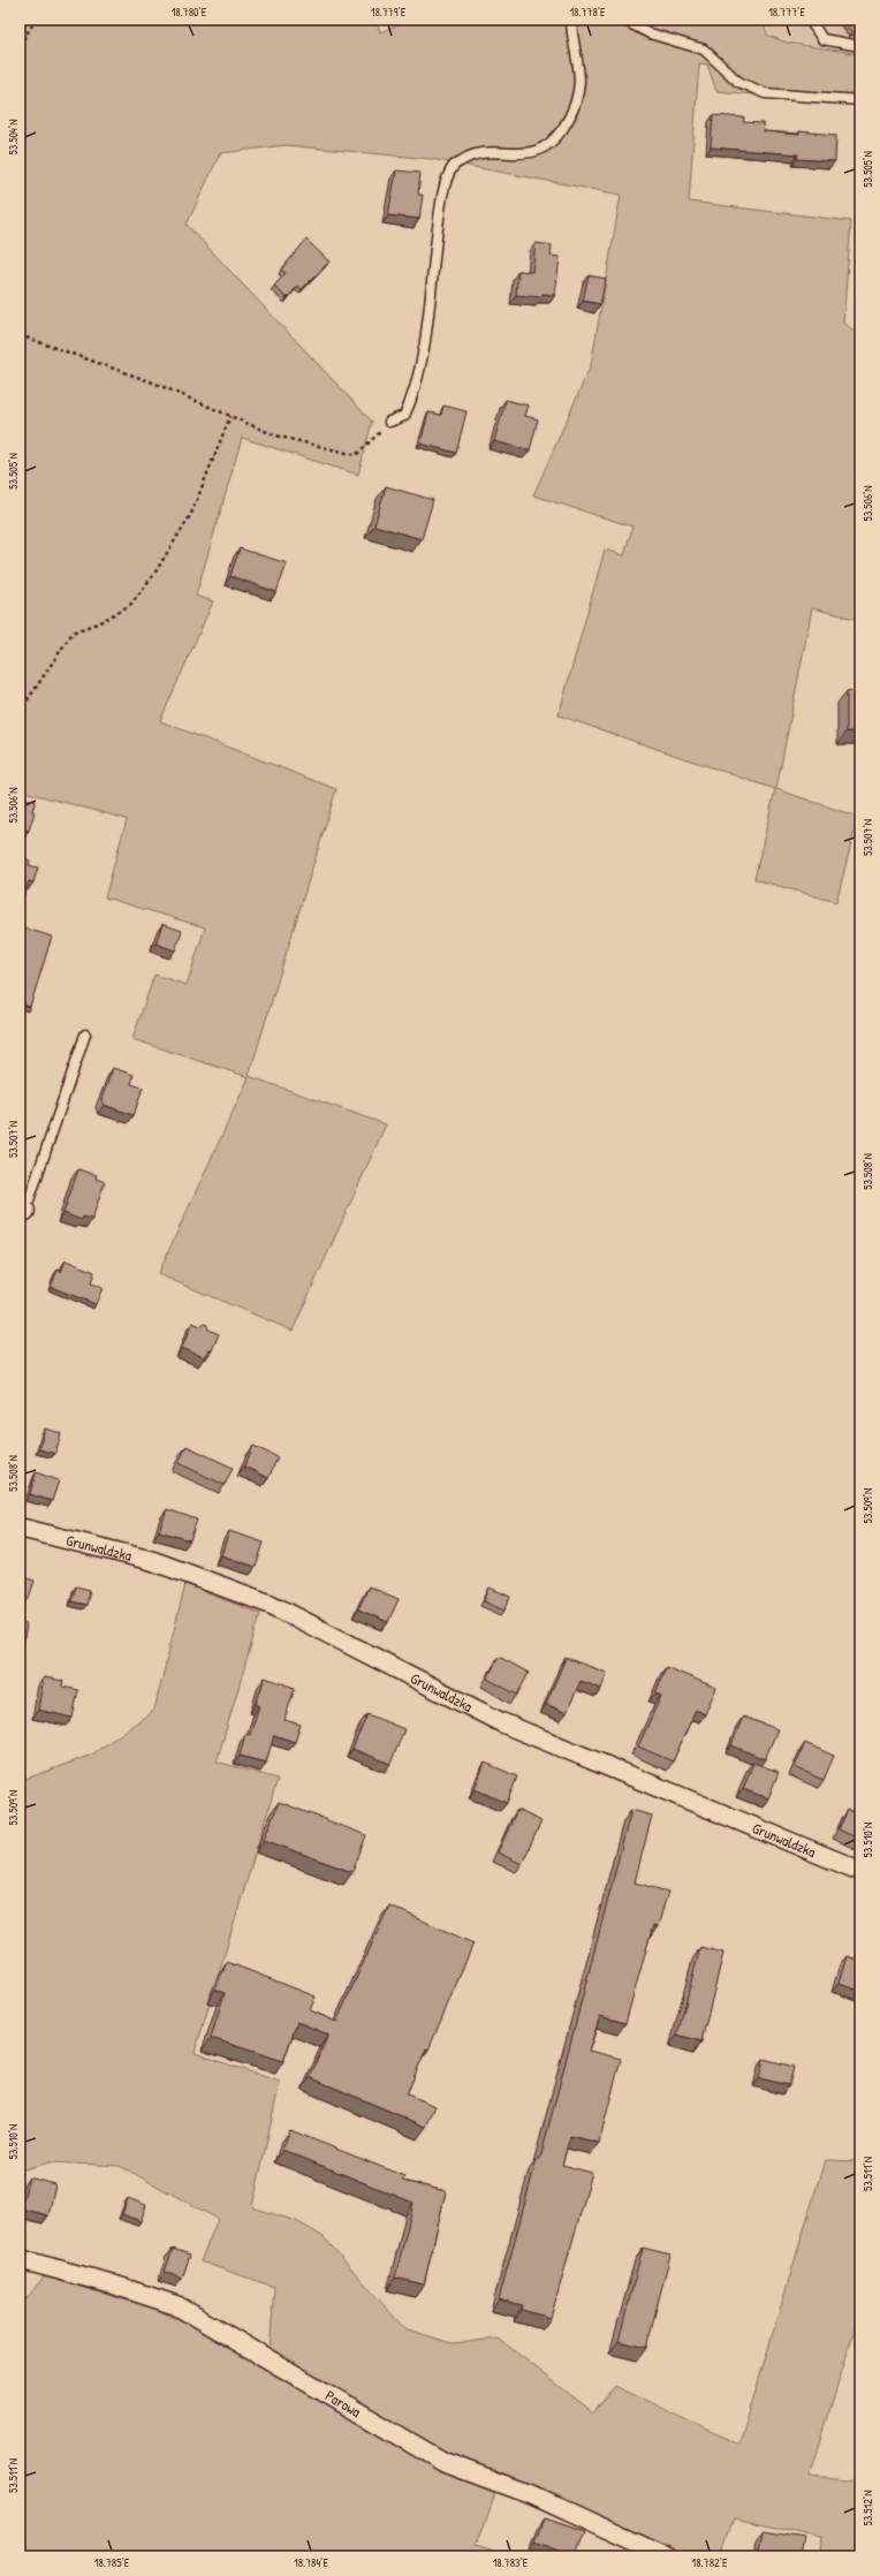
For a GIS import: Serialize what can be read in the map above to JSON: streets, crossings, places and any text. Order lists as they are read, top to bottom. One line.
{"streets":{"street":["Grunwaldzka","Parowa"]},"coordinates":["18.780°E","18.779°E","18.778°E","18.777°E","53.504°N","53.505°N","53.506°N","53.507°N","53.508°N","53.509°N","53.510°N","53.511°N","53.512°N","18.785°E","18.784°E","18.783°E","18.782°E"]}
